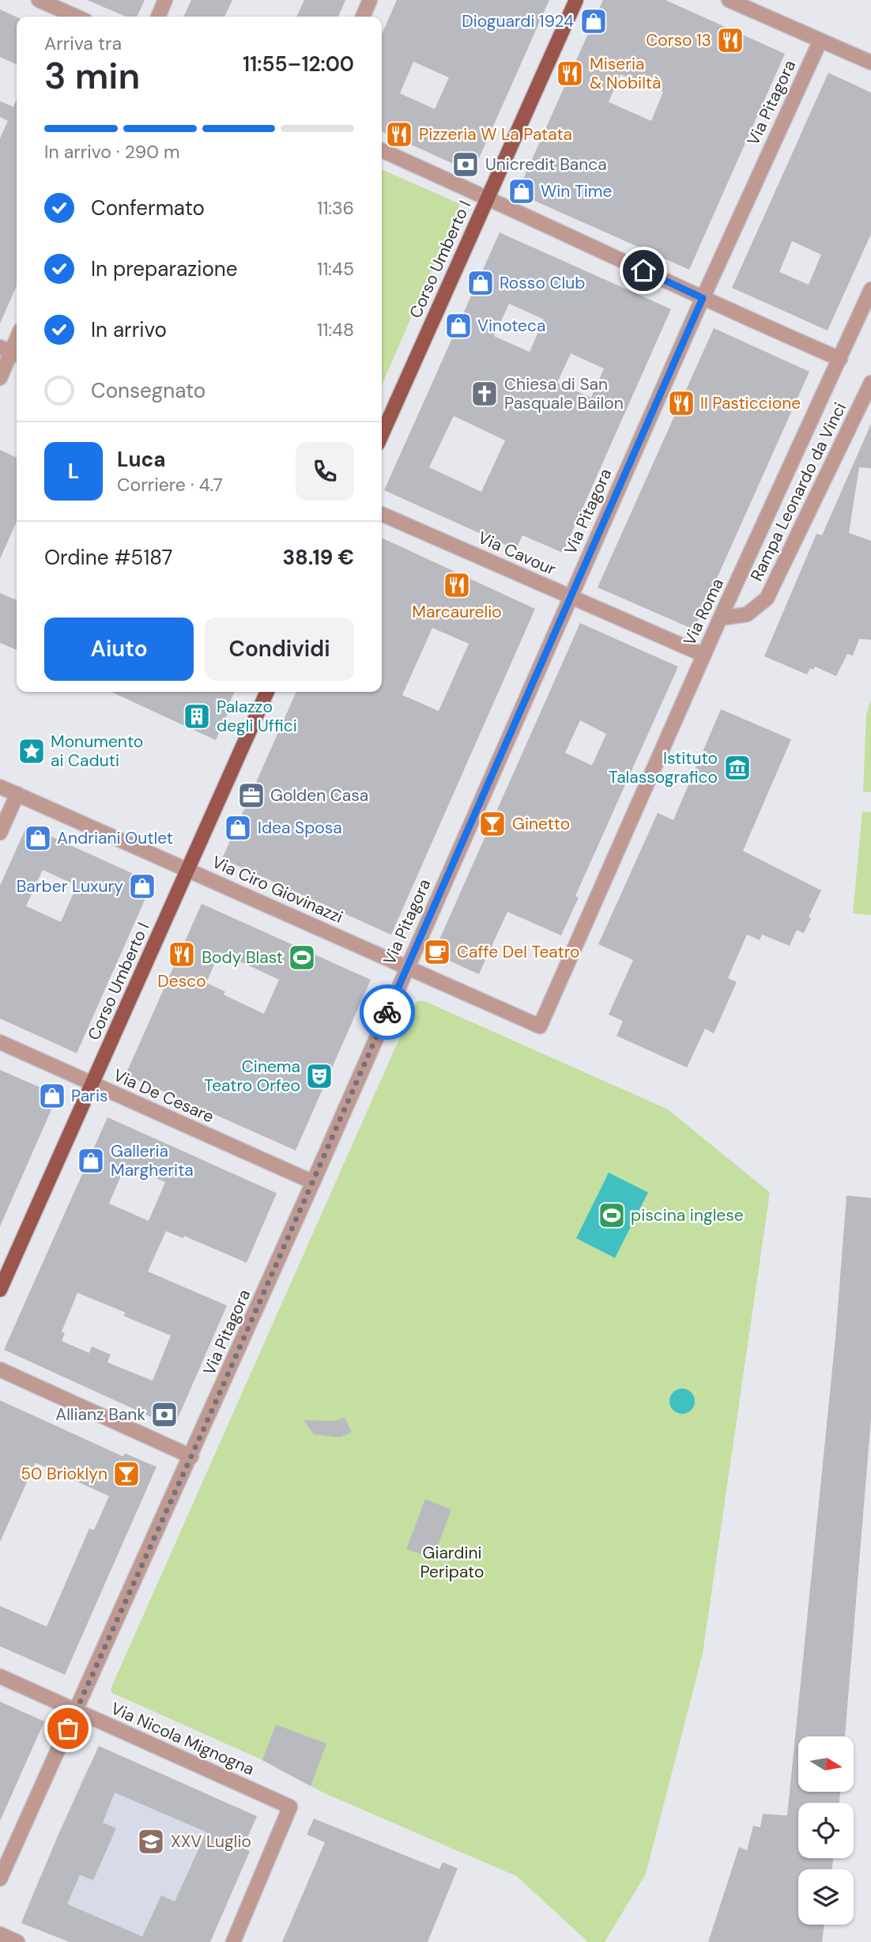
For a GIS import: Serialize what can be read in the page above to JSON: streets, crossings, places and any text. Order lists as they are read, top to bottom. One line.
{"streets":{"main road":["Corso Umberto I"],"street":["Via Pitagora","Rampa Leonardo da Vinci","Via Cavour","Via Roma","Via Ciro Giovinazzi","Via De Cesare","Via Nicola Mignogna"]},"crossings":[["Via Pitagora","Via Cavour"],["Via Pitagora","Via Ciro Giovinazzi"],["Via Pitagora","Via De Cesare"],["Via Pitagora","Via Nicola Mignogna"],["Corso Umberto I","Via Ciro Giovinazzi"],["Corso Umberto I","Via De Cesare"],["Rampa Leonardo da Vinci","Via Roma"],["Via Cavour","Via Roma"],["Via Roma","Via Ciro Giovinazzi"]],"parks":["Giardini Peripato"],"places":{"shop":["Dioguardi 1924","Win Time","Rosso Club","Vinoteca","Idea Sposa","Andriani Outlet","Barber Luxury","Paris","Galleria Margherita"],"restaurant":["Corso 13","Miseria & Nobiltà","Pizzeria W La Patata","Il Pasticcione","Marcaurelio","Desco"],"bank":["Unicredit Banca","Allianz Bank"],"church":["Chiesa di San Pasquale Bailon"],"building":["Palazzo degli Uffici"],"place":["Monumento ai Caduti"],"museum":["Istituto Talassografico"],"office":["Golden Casa"],"bar":["Ginetto","50 Brioklyn"],"cafe":["Caffe Del Teatro"],"sports":["Body Blast","piscina inglese"],"theatre":["Cinema Teatro Orfeo"],"school or university":["XXV Luglio"]},"north":"right","page":{"heading":["3 min","Arriva tra","11:55–12:00"],"panel":["Luca","Corriere · 4.7","Ordine #5187","38.19 €"],"bar":"In arrivo · 290 m","list":[["Confermato","11:36"],["In preparazione","11:45"],["In arrivo","11:48"],"Consegnato"],"round":"L","buttons":["Aiuto","Condividi"]}}
